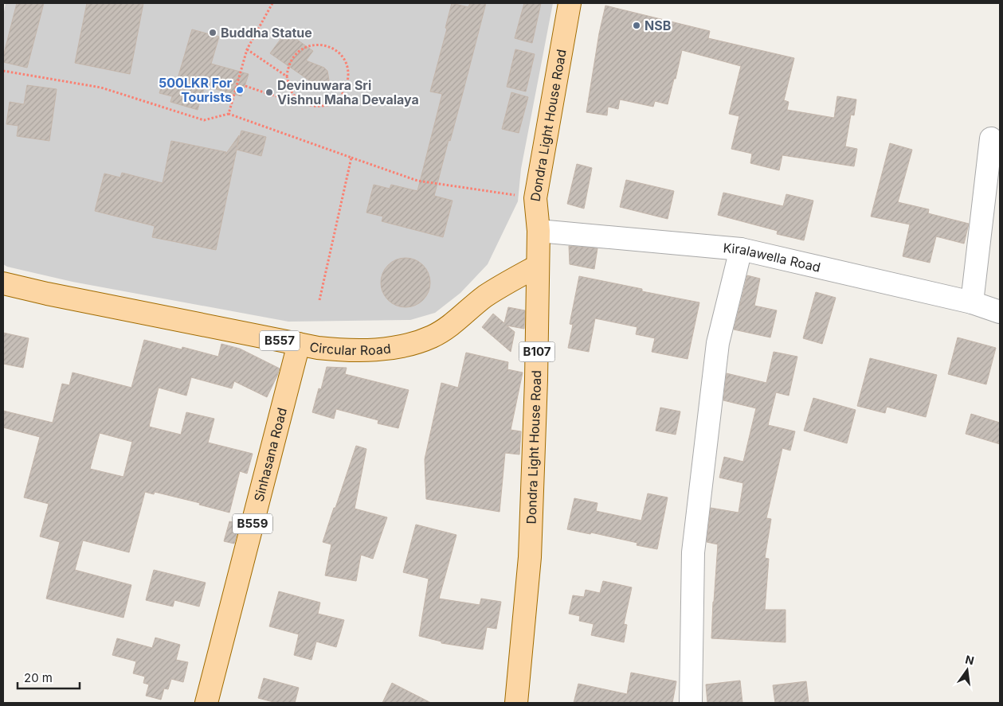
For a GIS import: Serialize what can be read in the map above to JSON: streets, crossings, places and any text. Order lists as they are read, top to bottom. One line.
{"streets":{"main road":["Dondra Light House Road","B557","Circular Road","B107","Sinhasana Road","B559"],"street":["Kiralawella Road"]},"crossings":[["Dondra Light House Road","Kiralawella Road"],["Dondra Light House Road","Circular Road"],["Circular Road","Sinhasana Road"]],"places":["NSB","Buddha Statue","500LKR For Tourists","Devinuwara Sri Vishnu Maha Devalaya"],"scale_bar":"20 m","north":"top"}
